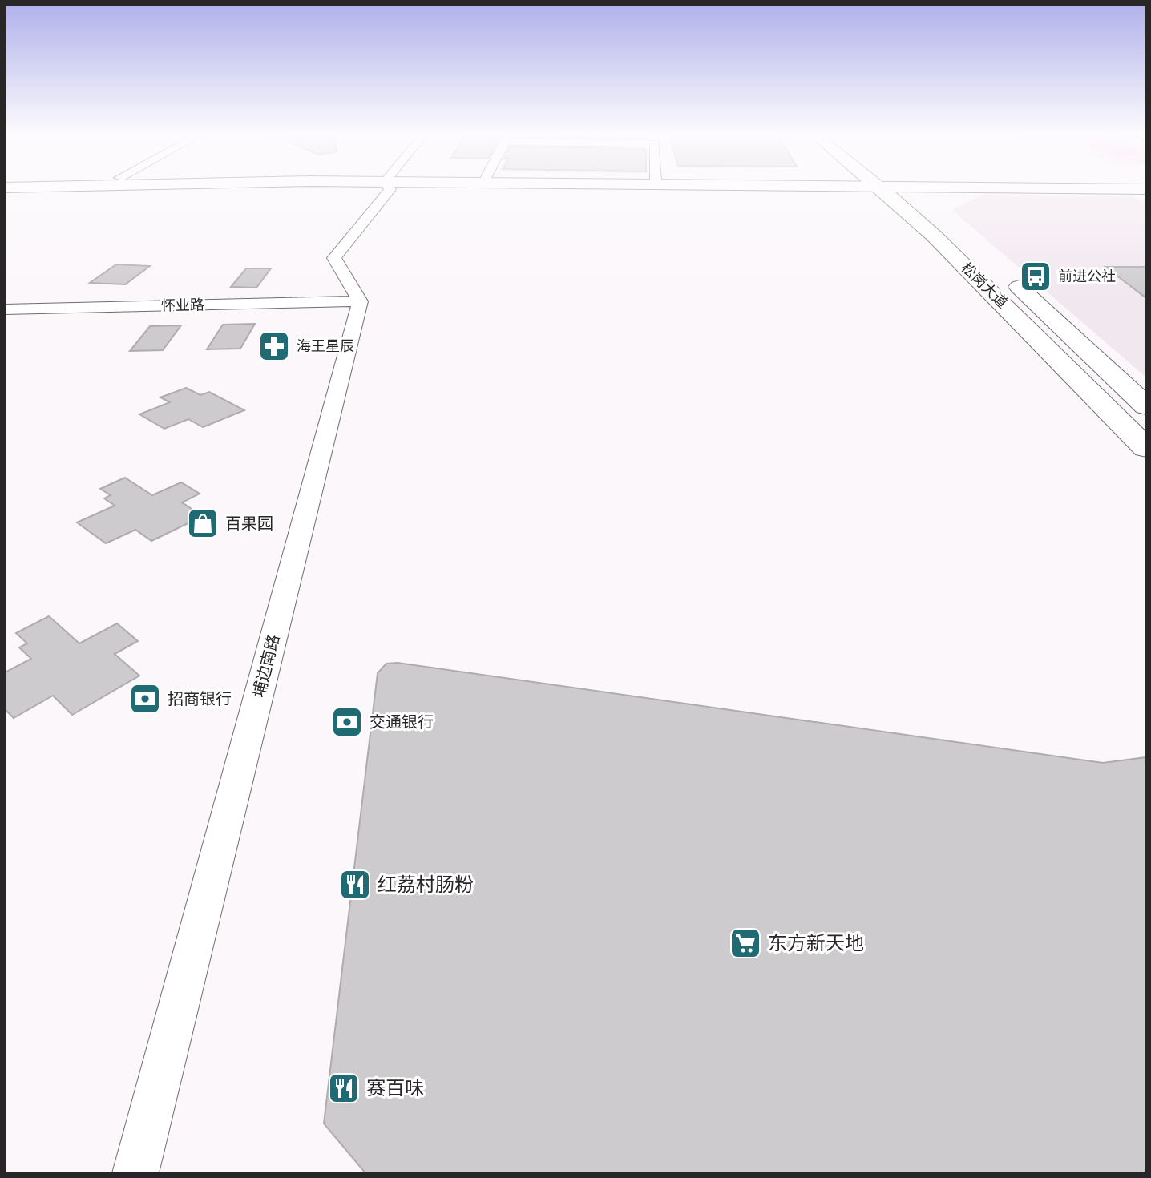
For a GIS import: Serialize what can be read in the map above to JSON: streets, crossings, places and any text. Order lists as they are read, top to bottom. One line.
{"streets":{"main road":["松岗大道"],"street":["怀业路","埔边南路"]},"crossings":[["怀业路","埔边南路"]],"places":{"bus stop":["前进公社"],"pharmacy":["海王星辰"],"shop":["百果园"],"bank":["招商银行","交通银行"],"restaurant":["红荔村肠粉","赛百味"],"supermarket":["东方新天地"]}}
